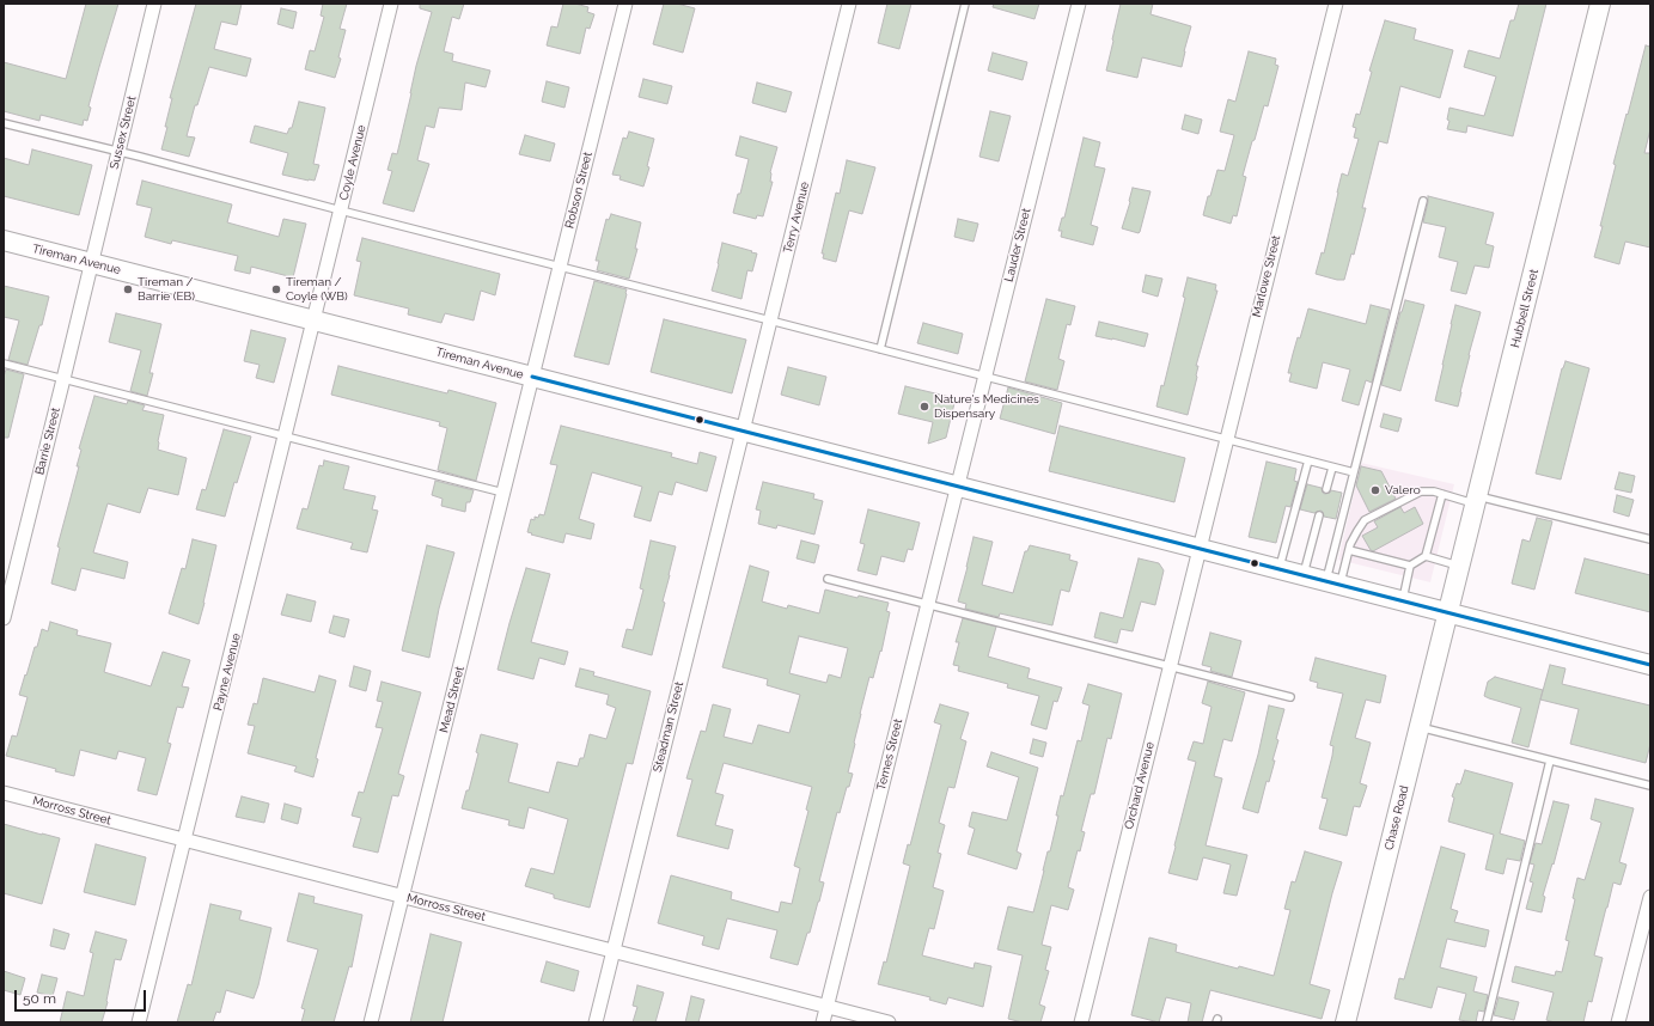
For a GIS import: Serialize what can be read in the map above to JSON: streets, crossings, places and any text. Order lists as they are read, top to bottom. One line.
{"streets":{"street":["Sussex Street","Coyle Avenue","Robson Street","Terry Avenue","Lauder Street","Tireman Avenue","Marlowe Street","Hubbell Street","Barrie Street","Payne Avenue","Mead Street","Steadman Street","Ternes Street","Orchard Avenue","Morross Street","Chase Road"]},"crossings":[["Sussex Street","Tireman Avenue"],["Sussex Street","Barrie Street"],["Coyle Avenue","Tireman Avenue"],["Coyle Avenue","Payne Avenue"],["Robson Street","Tireman Avenue"],["Robson Street","Mead Street"],["Terry Avenue","Tireman Avenue"],["Terry Avenue","Steadman Street"],["Lauder Street","Tireman Avenue"],["Lauder Street","Ternes Street"],["Tireman Avenue","Marlowe Street"],["Tireman Avenue","Hubbell Street"],["Tireman Avenue","Barrie Street"],["Tireman Avenue","Payne Avenue"],["Tireman Avenue","Mead Street"],["Tireman Avenue","Steadman Street"],["Tireman Avenue","Ternes Street"],["Tireman Avenue","Orchard Avenue"],["Tireman Avenue","Chase Road"],["Marlowe Street","Orchard Avenue"],["Hubbell Street","Chase Road"],["Payne Avenue","Morross Street"],["Mead Street","Morross Street"],["Steadman Street","Morross Street"],["Ternes Street","Morross Street"]],"places":["Tireman / Barrie (EB)","Tireman / Coyle (WB)","Nature's Medicines Dispensary","Valero"],"scale_bar":"50 m"}
